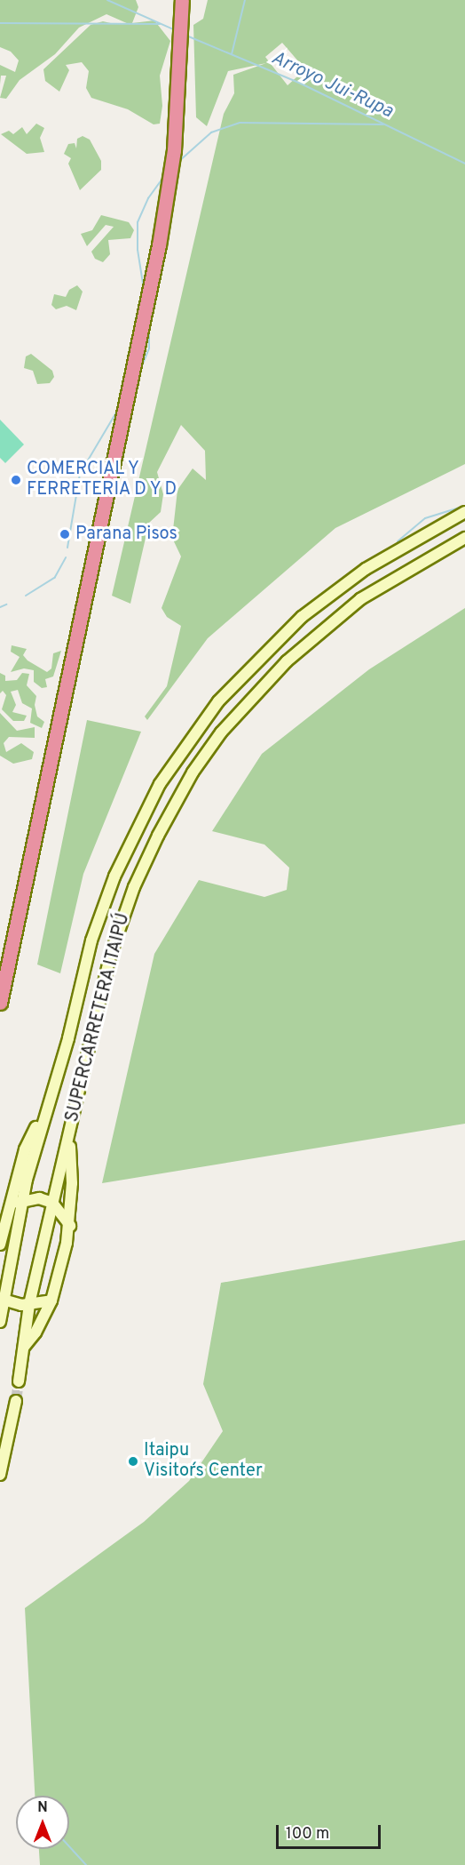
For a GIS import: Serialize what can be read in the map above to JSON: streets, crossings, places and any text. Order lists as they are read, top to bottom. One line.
{"streets":{"street":["SUPERCARRETERA ITAIPÚ"]},"water":["Arroyo Jui-Rupa"],"places":["COMERCIAL Y FERRETERIA D Y D","Parana Pisos","Itaipu Visitor´s Center"],"scale_bar":"100 m","north":"top"}
